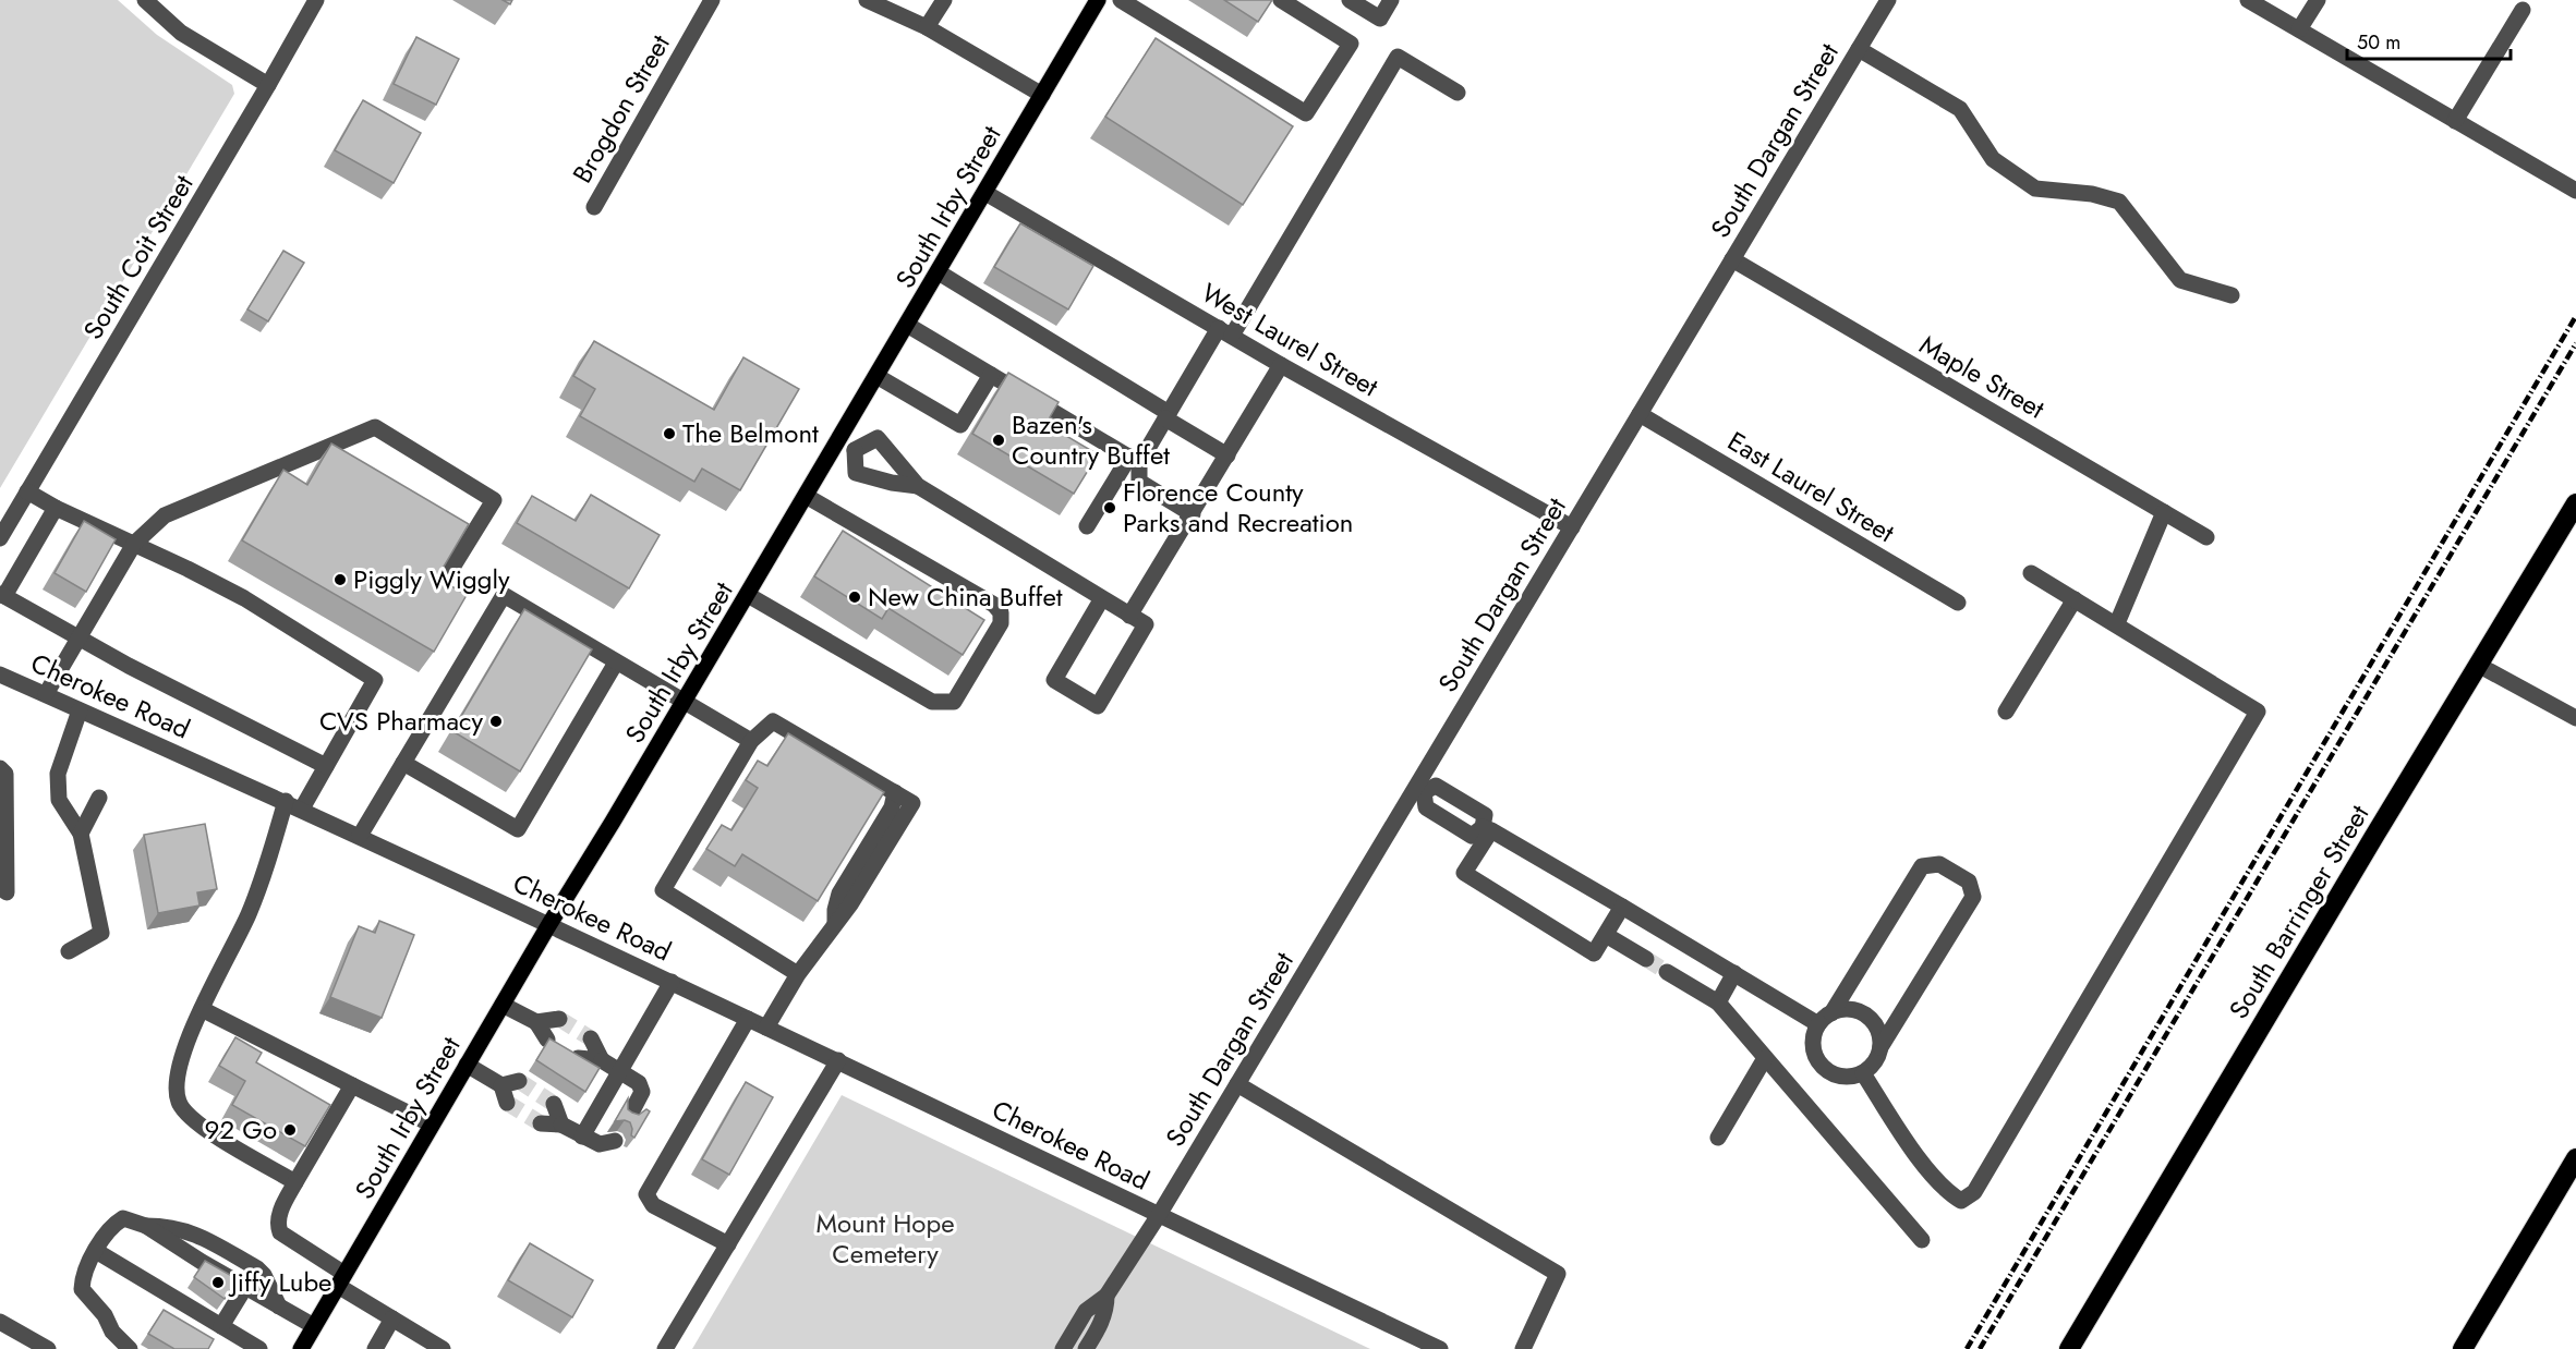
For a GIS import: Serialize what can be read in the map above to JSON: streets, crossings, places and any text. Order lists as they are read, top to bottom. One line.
{"streets":{"highway":["South Barringer Street"],"main road":["South Irby Street"],"street":["Brogdon Street","South Dargan Street","South Coit Street","West Laurel Street","Maple Street","East Laurel Street","Cherokee Road"]},"crossings":[["South Dargan Street","West Laurel Street"],["South Dargan Street","Maple Street"],["South Dargan Street","East Laurel Street"],["South Dargan Street","Cherokee Road"],["South Irby Street","West Laurel Street"],["South Irby Street","Cherokee Road"]],"parks":["Mount Hope Cemetery"],"places":["The Belmont","Bazen's Country Buffet","Florence County Parks and Recreation","Piggly Wiggly","New China Buffet","CVS Pharmacy","92 Go","Jiffy Lube"],"scale_bar":"50 m"}
